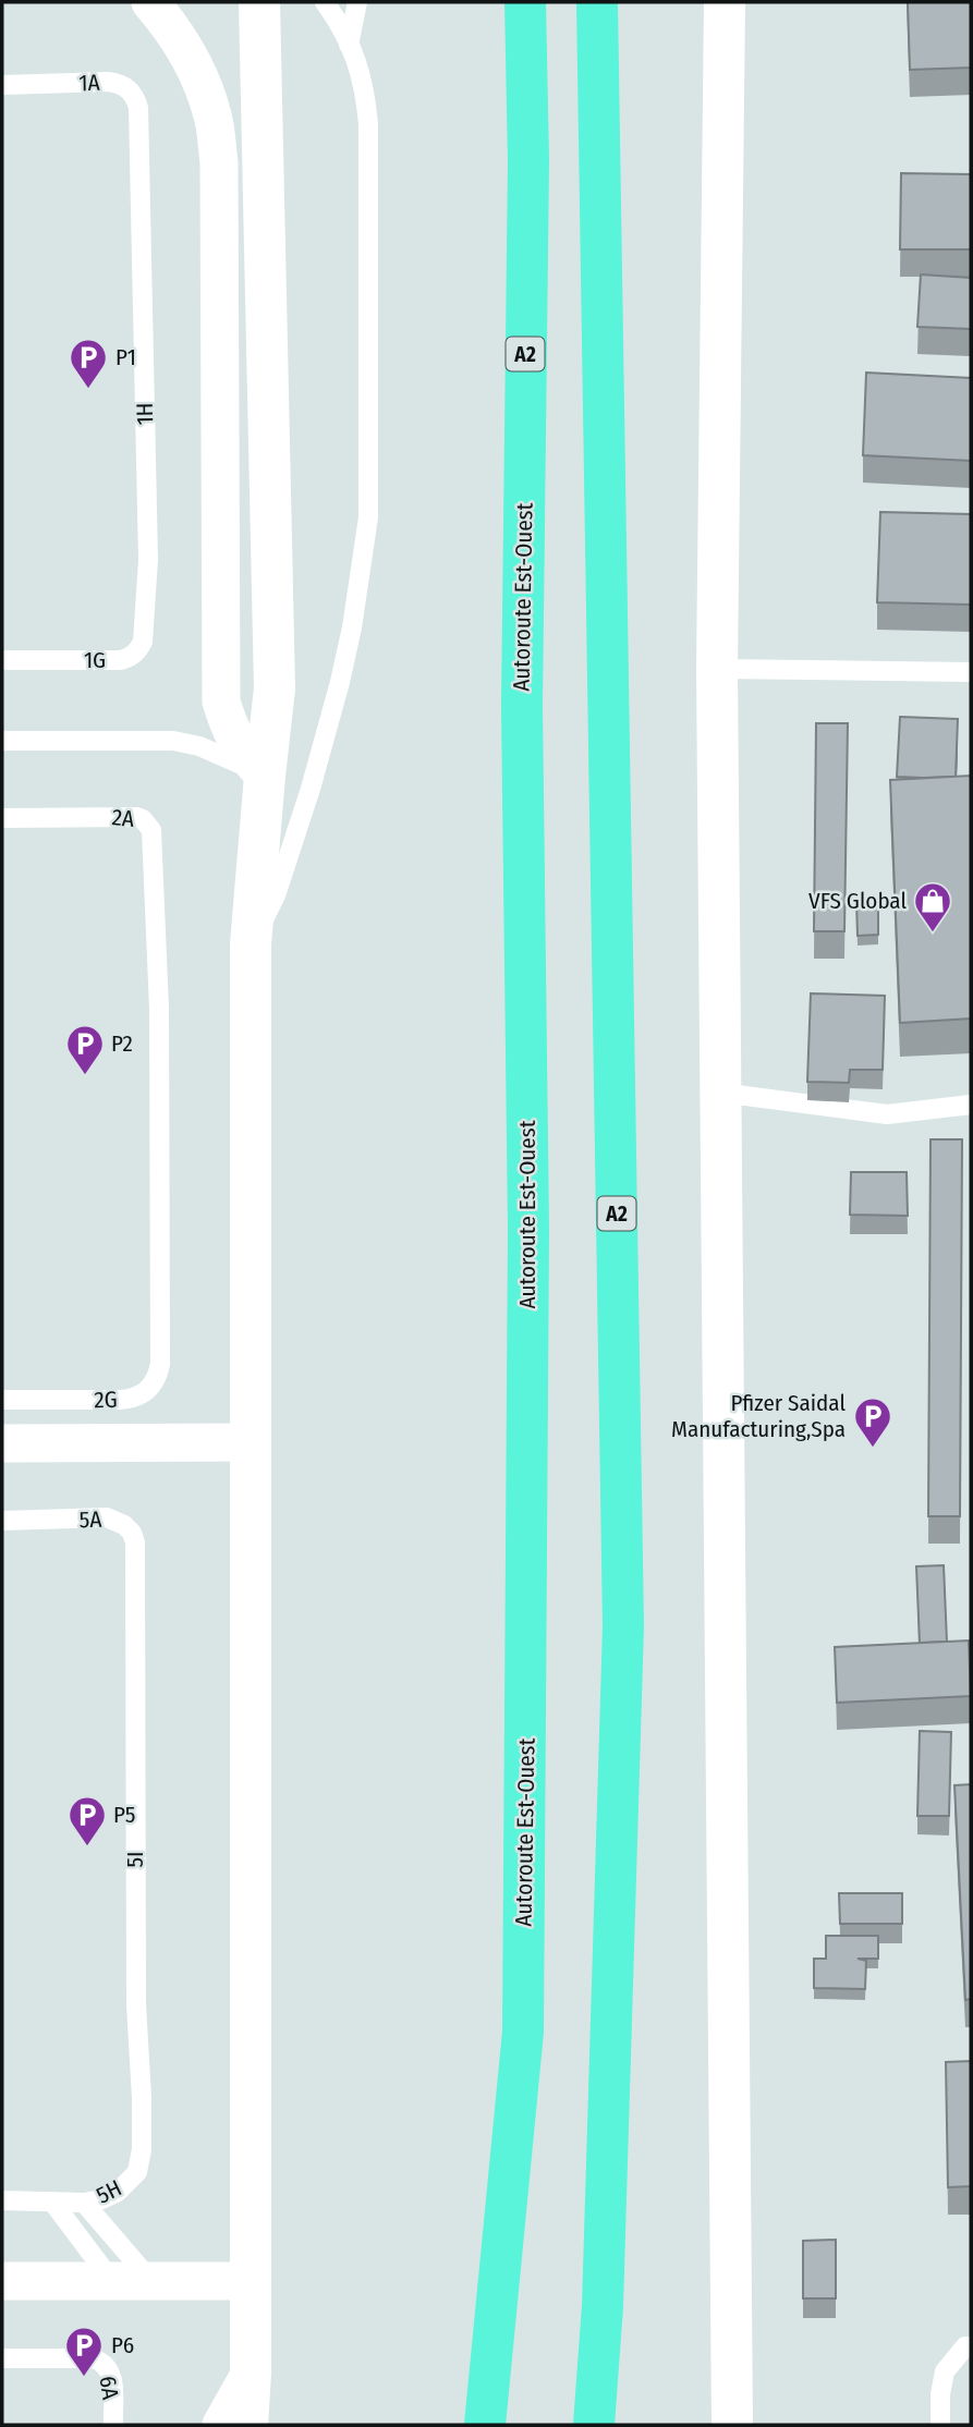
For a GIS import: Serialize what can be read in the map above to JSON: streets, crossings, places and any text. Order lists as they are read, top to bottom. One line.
{"streets":{"highway":["A2","Autoroute Est-Ouest"],"lane":["1A","1H","1G","2A","2G","5A","5I","5H","6A"]},"crossings":[["1A","1H"],["1H","1G"],["2A","2G"],["5A","5I"],["5I","5H"]],"places":{"parking":["P1","P2","Pfizer Saidal Manufacturing,Spa","P5","P6"],"shop":["VFS Global"]}}
